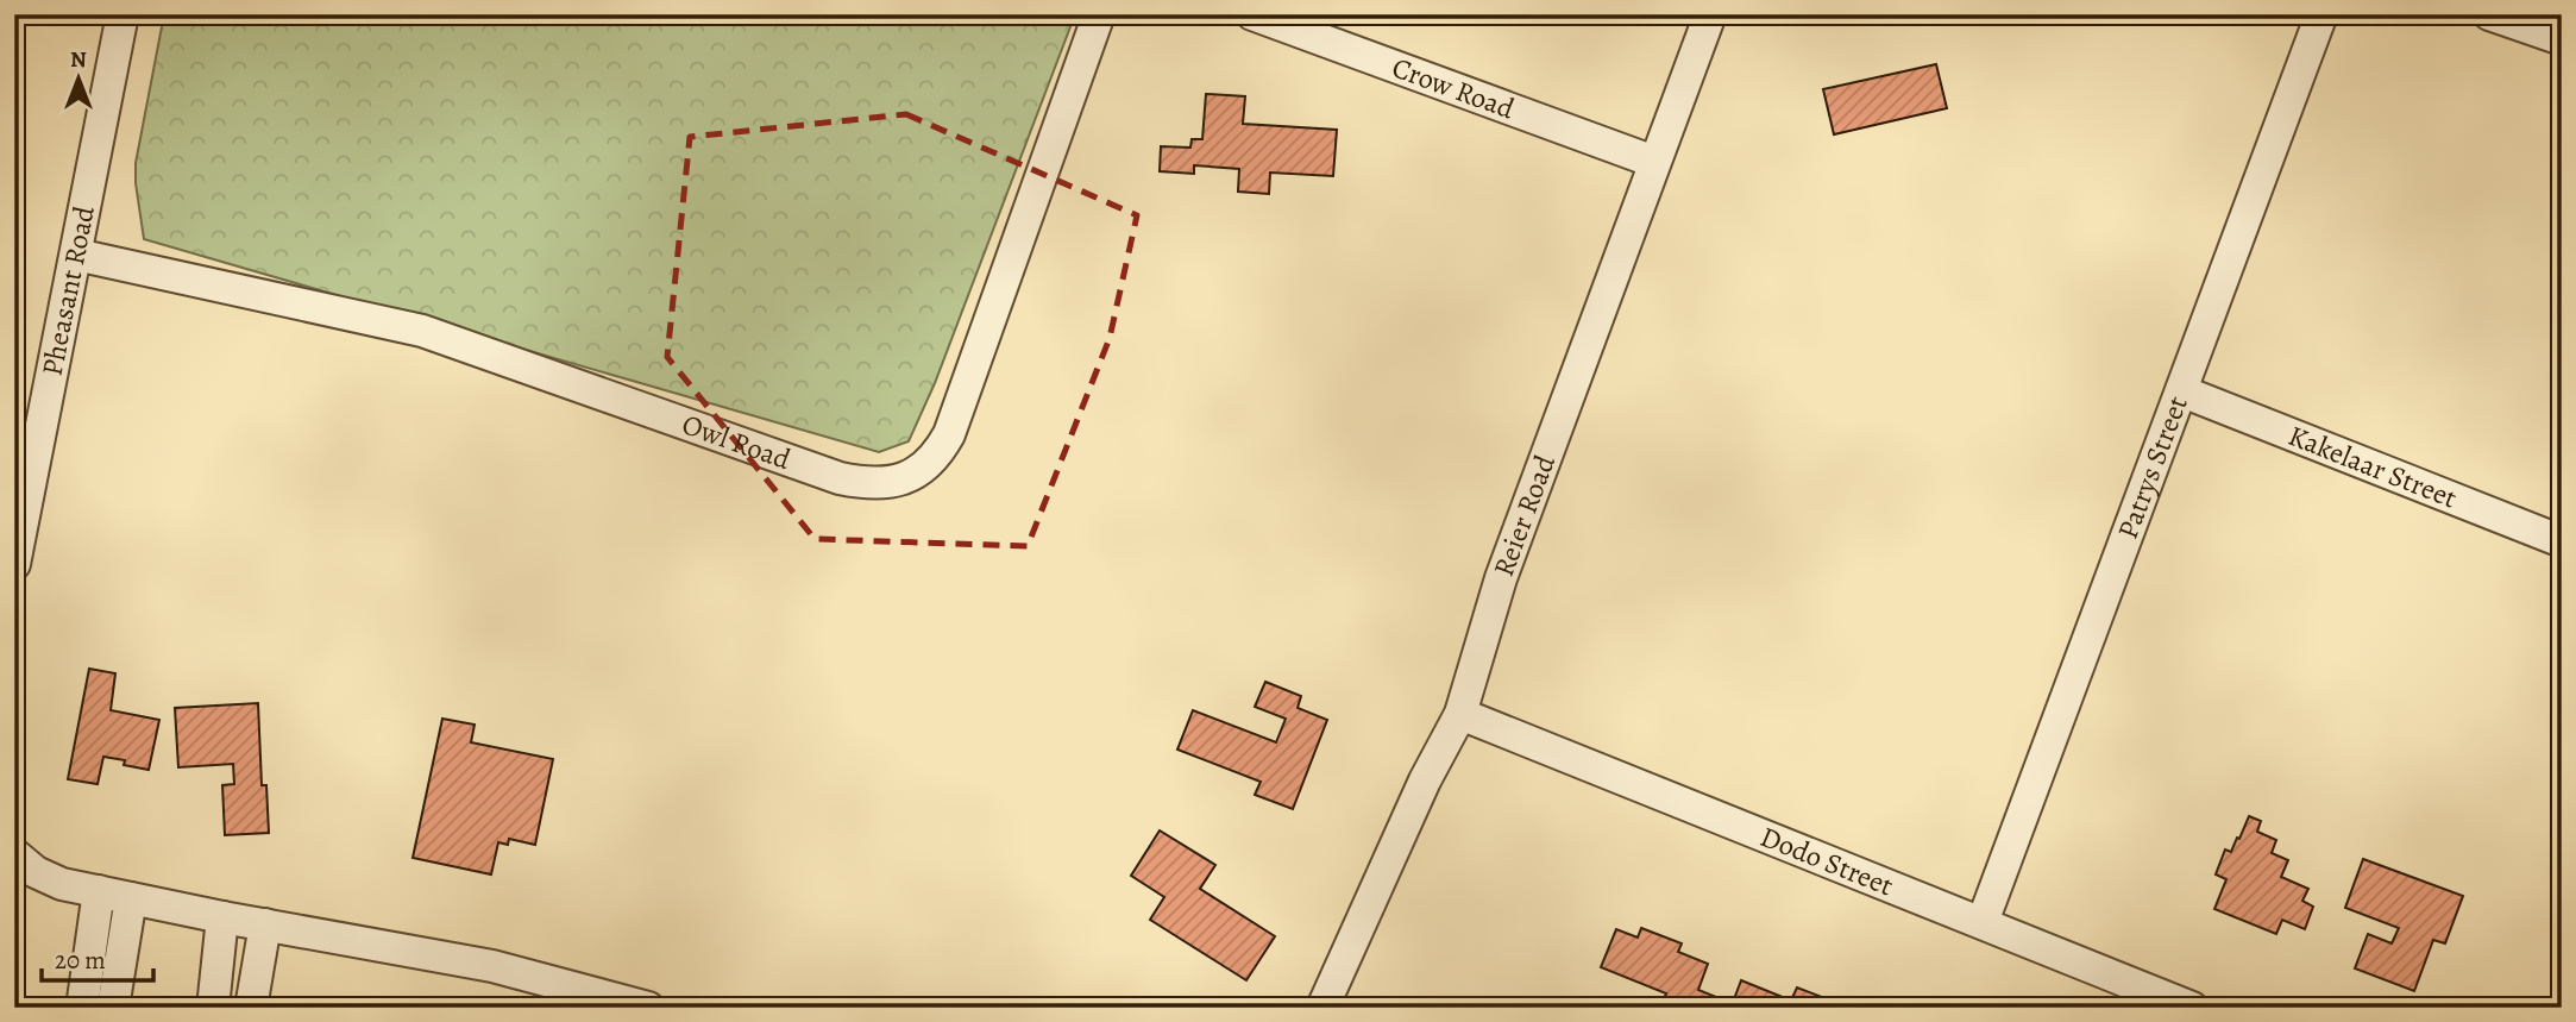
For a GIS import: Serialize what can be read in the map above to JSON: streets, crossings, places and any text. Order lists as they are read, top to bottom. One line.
{"streets":{"street":["Crow Road","Pheasant Road","Owl Road","Kakelaar Street","Patrys Street","Reier Road","Dodo Street"]},"crossings":[["Crow Road","Reier Road"],["Pheasant Road","Owl Road"],["Kakelaar Street","Patrys Street"],["Patrys Street","Dodo Street"],["Reier Road","Dodo Street"]],"scale_bar":"20 m","north":"top"}
